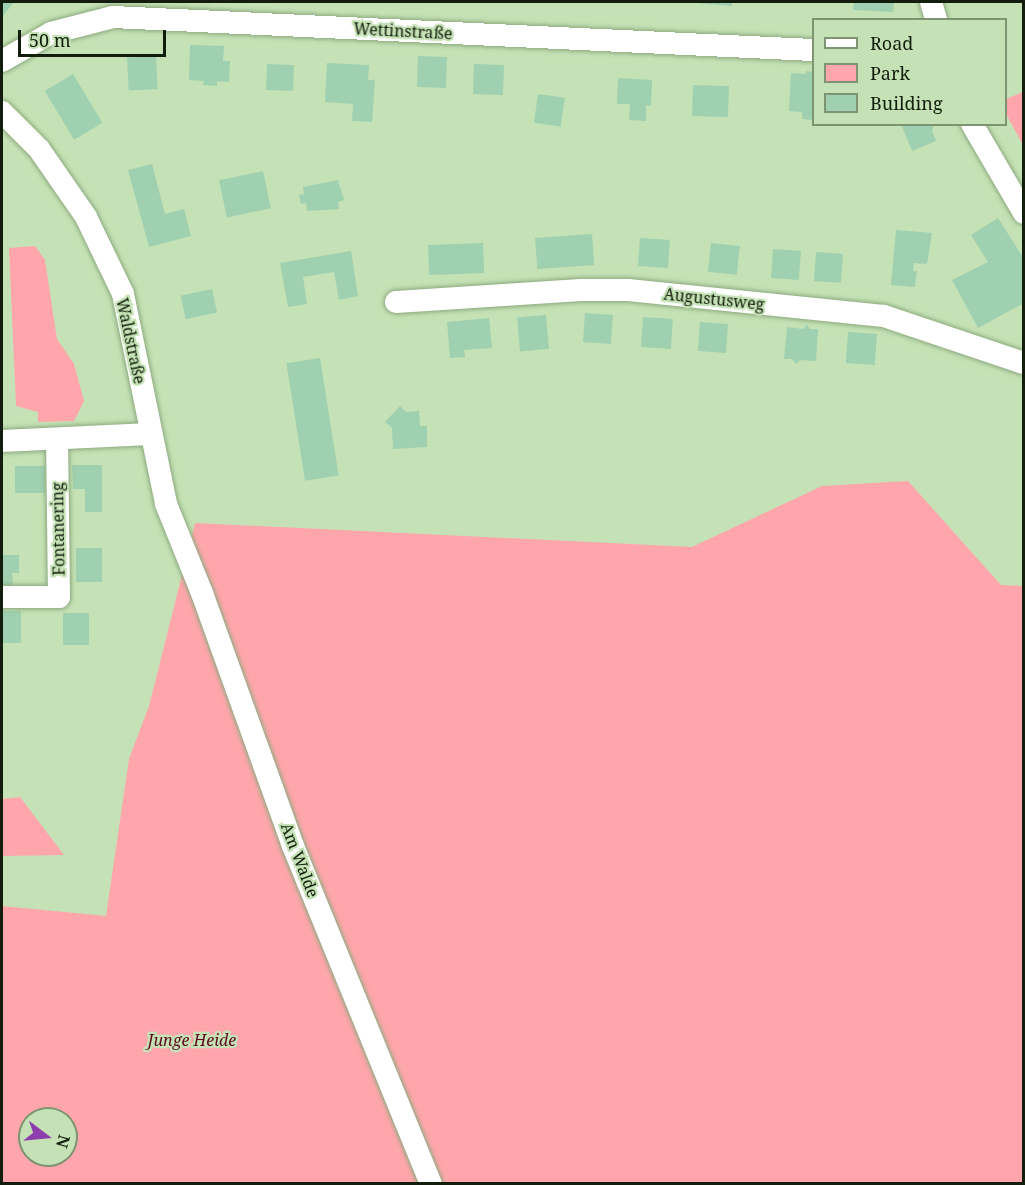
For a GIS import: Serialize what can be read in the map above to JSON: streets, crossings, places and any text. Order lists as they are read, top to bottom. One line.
{"streets":{"street":["Wettinstraße","Augustusweg","Waldstraße","Fontanering","Am Walde"]},"crossings":[["Waldstraße","Am Walde"]],"parks":["Junge Heide"],"legend":["Road","Park","Building"],"scale_bar":"50 m","north":"right"}
